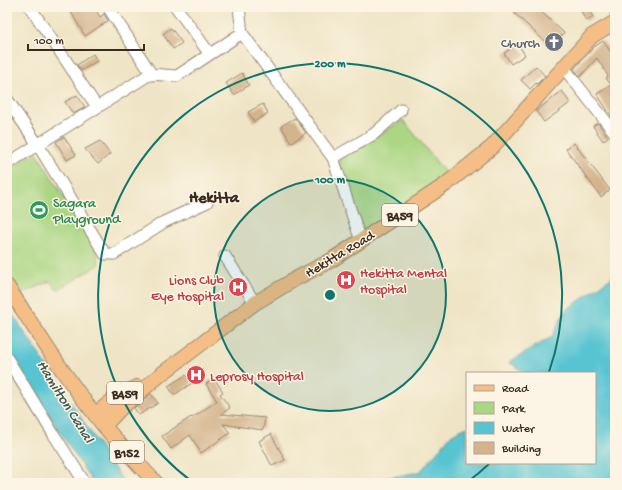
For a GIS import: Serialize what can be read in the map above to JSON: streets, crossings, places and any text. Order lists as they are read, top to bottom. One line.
{"streets":{"main road":["B459","Hekitta Road","B152"]},"crossings":[["Hekitta Road","B152"]],"districts":["Hekitta"],"water":["Hamilton Canal"],"places":{"church":["Church"],"sports":["Sagara Playground"],"hospital":["Hekitta Mental Hospital","Lions Club Eye Hospital","Leprosy Hospital"]},"legend":["Road","Park","Water","Building"],"scale_bar":"100 m","rings":["200 m","100 m"]}
